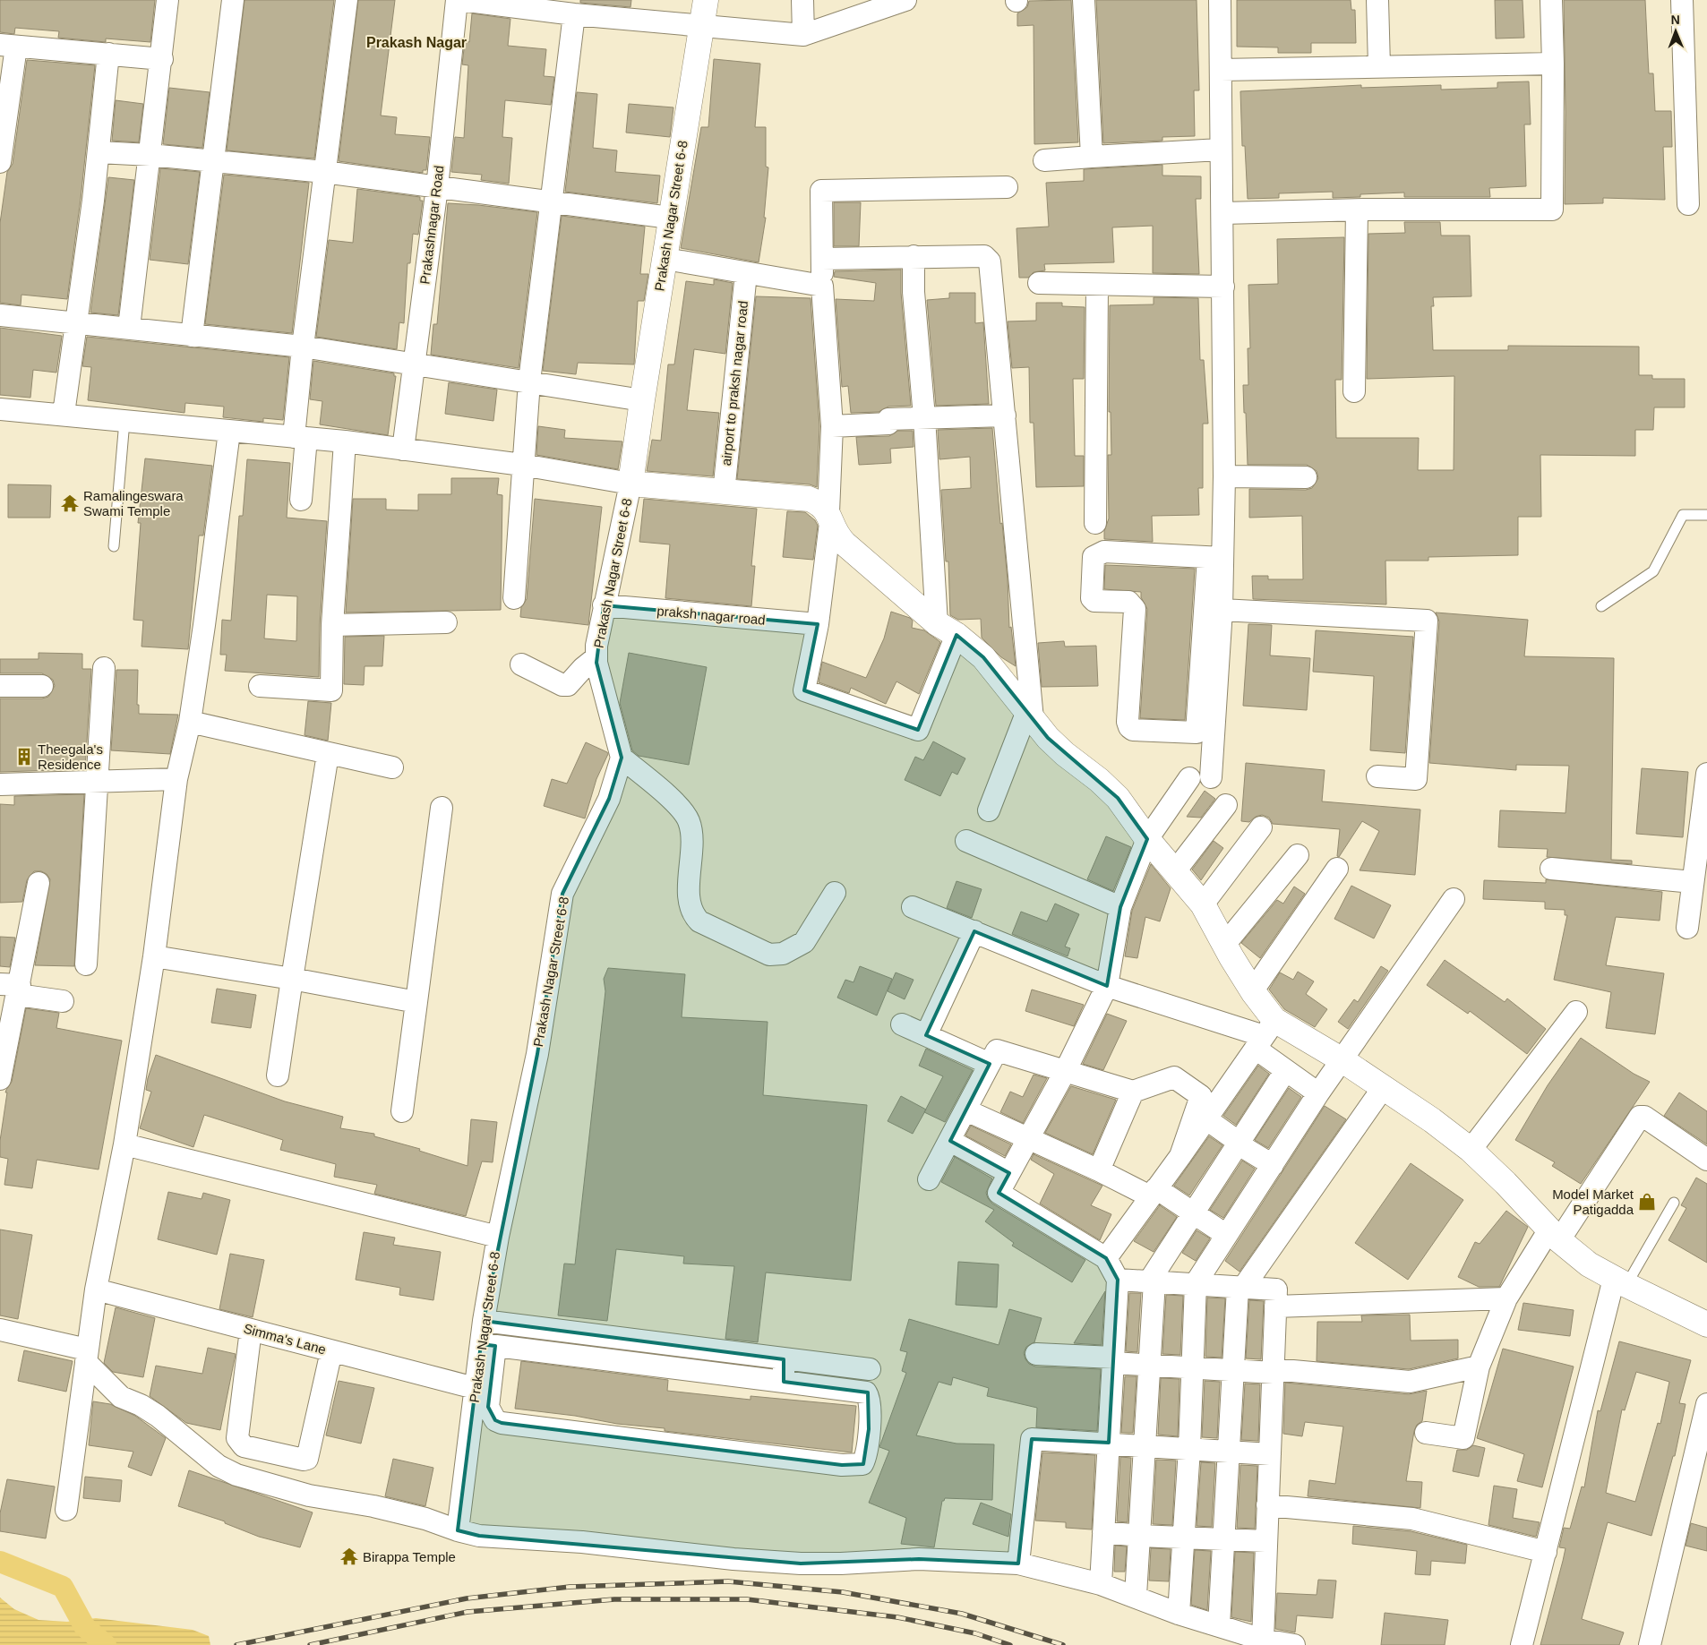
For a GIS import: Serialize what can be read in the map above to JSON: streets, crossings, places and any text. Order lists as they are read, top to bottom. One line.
{"streets":{"street":["Prakash Nagar Street 6-8","Prakashnagar Road","airport to praksh nagar road","praksh nagar road","Simma's Lane"]},"crossings":[["Prakash Nagar Street 6-8","praksh nagar road"],["Prakash Nagar Street 6-8","Simma's Lane"]],"districts":["Prakash Nagar"],"places":{"temple":["Ramalingeswara Swami Temple","Birappa Temple"],"building":["Theegala's Residence"],"shop":["Model Market Patigadda"]},"north":"top"}
